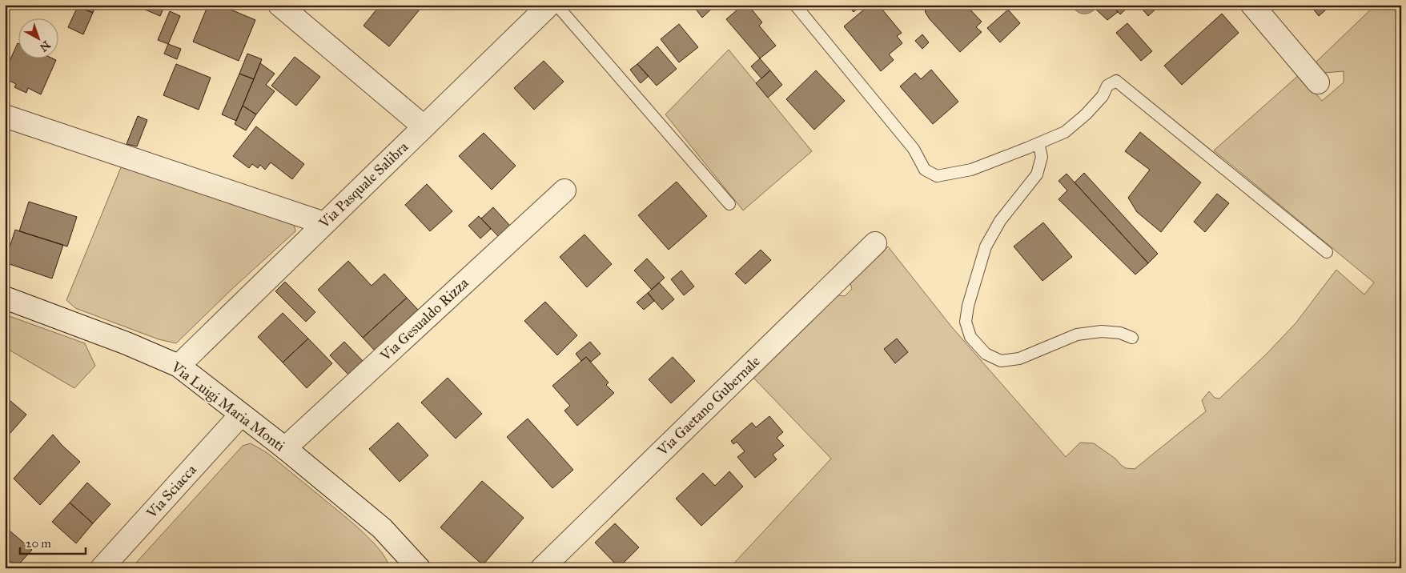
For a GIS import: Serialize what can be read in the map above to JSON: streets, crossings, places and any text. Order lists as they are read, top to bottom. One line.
{"streets":{"street":["Via Pasquale Salibra","Via Gesualdo Rizza","Via Gaetano Gubernale","Via Luigi Maria Monti","Via Sciacca"]},"crossings":[["Via Pasquale Salibra","Via Luigi Maria Monti"],["Via Gesualdo Rizza","Via Luigi Maria Monti"],["Via Luigi Maria Monti","Via Sciacca"]],"scale_bar":"20 m","north":"bottom right"}
